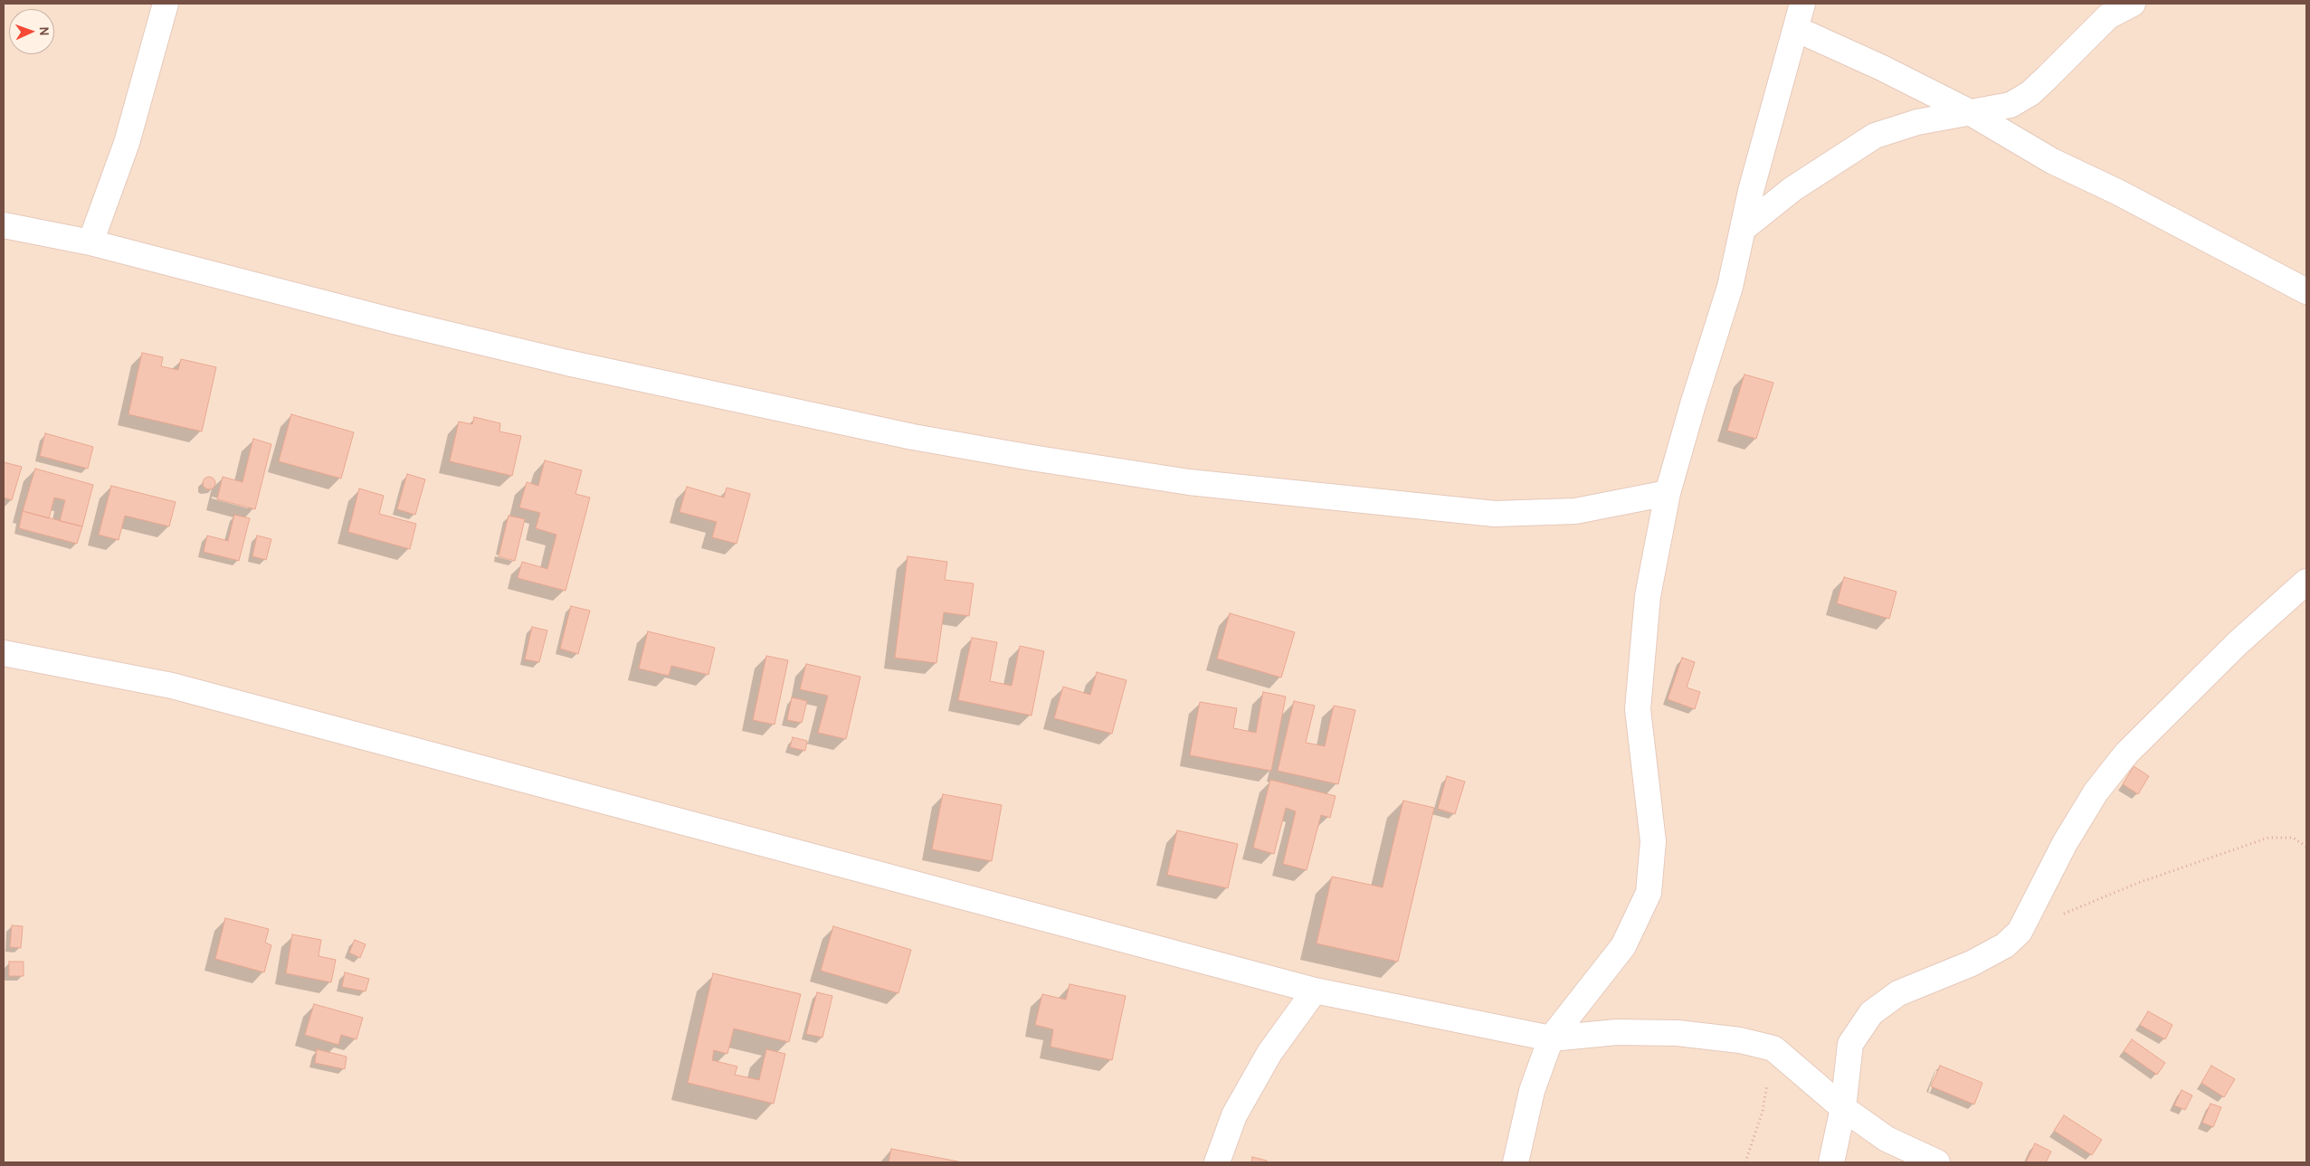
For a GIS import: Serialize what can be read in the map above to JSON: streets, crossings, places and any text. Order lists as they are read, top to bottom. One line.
{"north":"right"}
